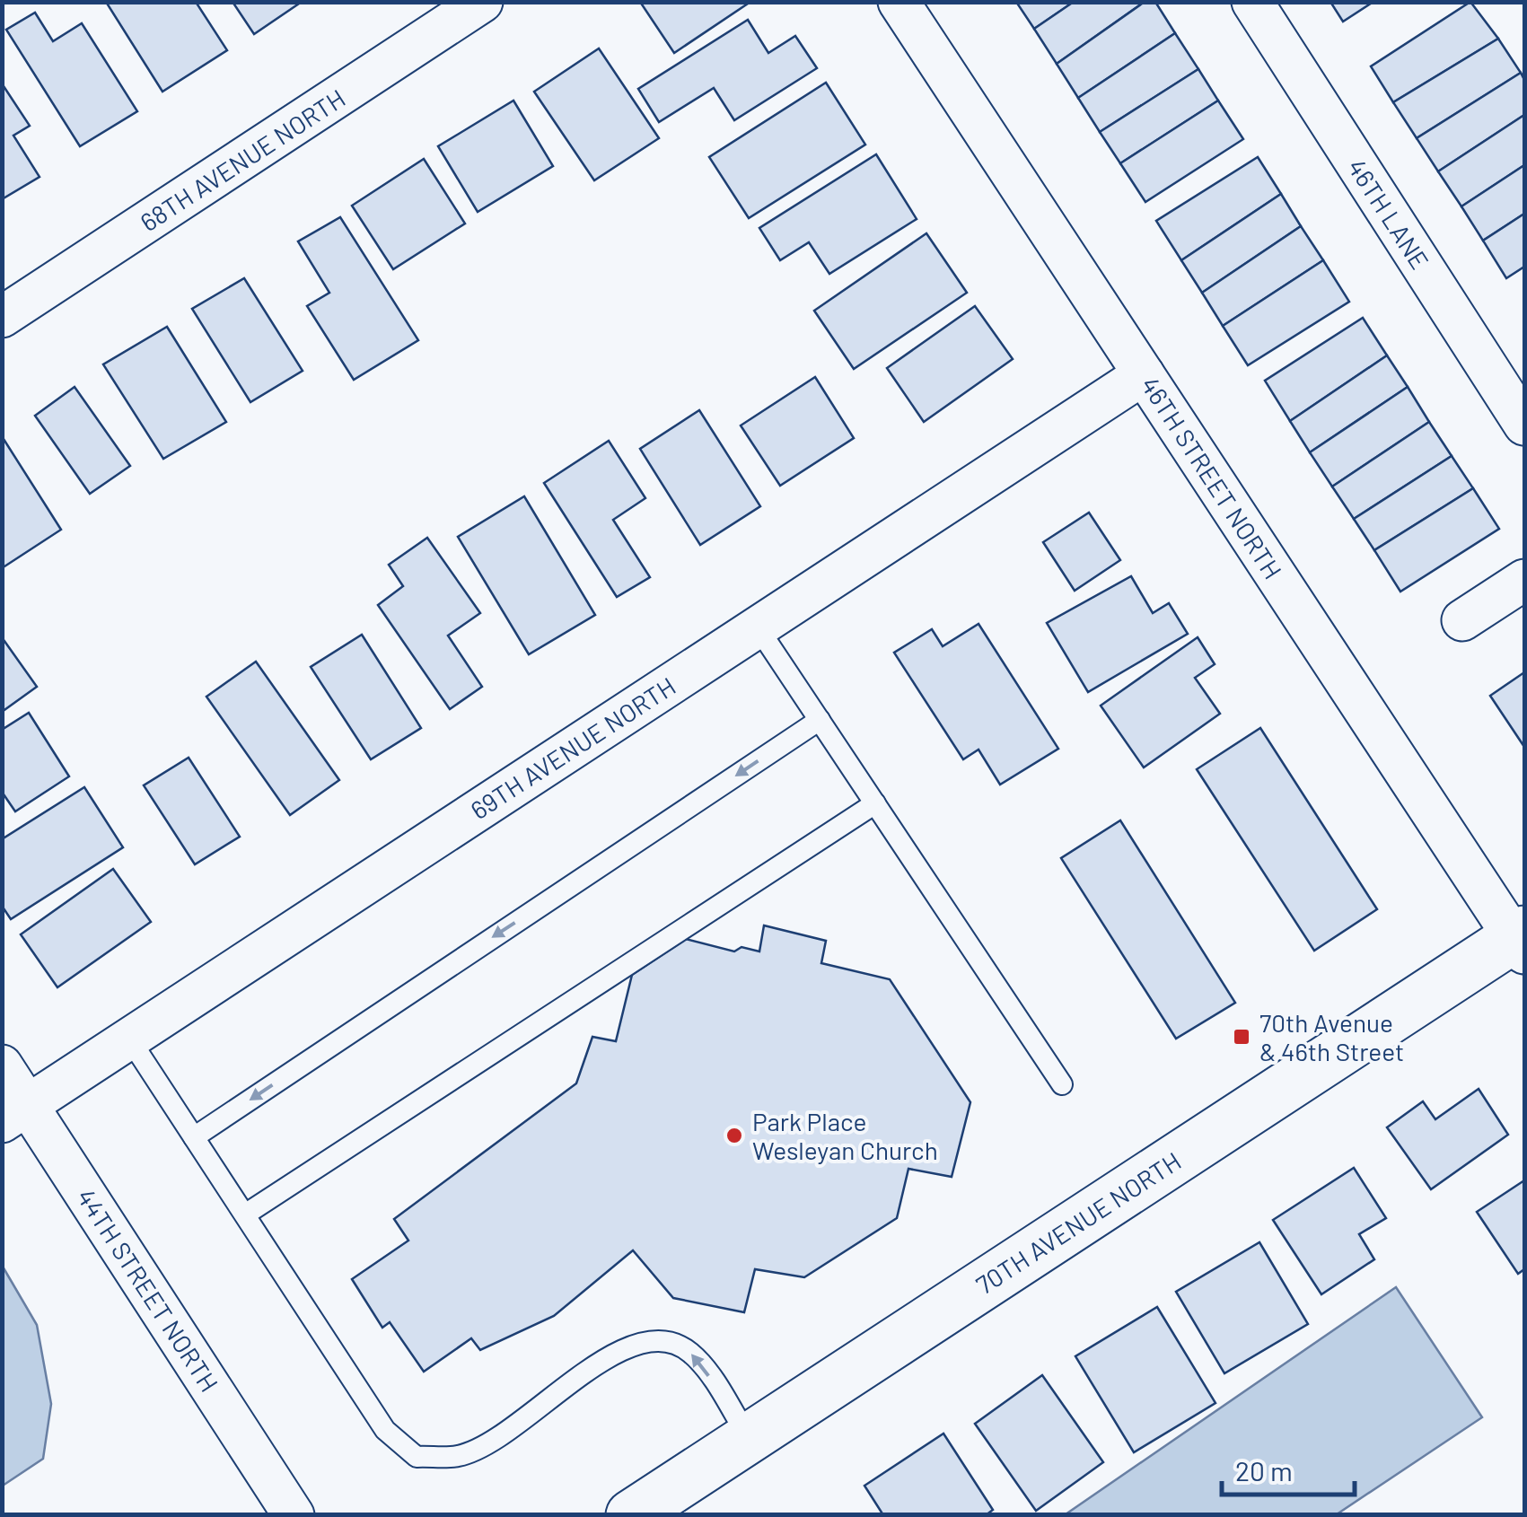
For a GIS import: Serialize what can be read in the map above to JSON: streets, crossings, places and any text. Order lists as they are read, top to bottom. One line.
{"streets":{"street":["68TH AVENUE NORTH","46TH LANE","46TH STREET NORTH","69TH AVENUE NORTH","70TH AVENUE NORTH","44TH STREET NORTH"]},"crossings":[["46TH STREET NORTH","69TH AVENUE NORTH"],["46TH STREET NORTH","70TH AVENUE NORTH"],["69TH AVENUE NORTH","44TH STREET NORTH"]],"places":{"transit":["70th Avenue & 46th Street"],"other":["Park Place Wesleyan Church"]},"scale_bar":"20 m"}
